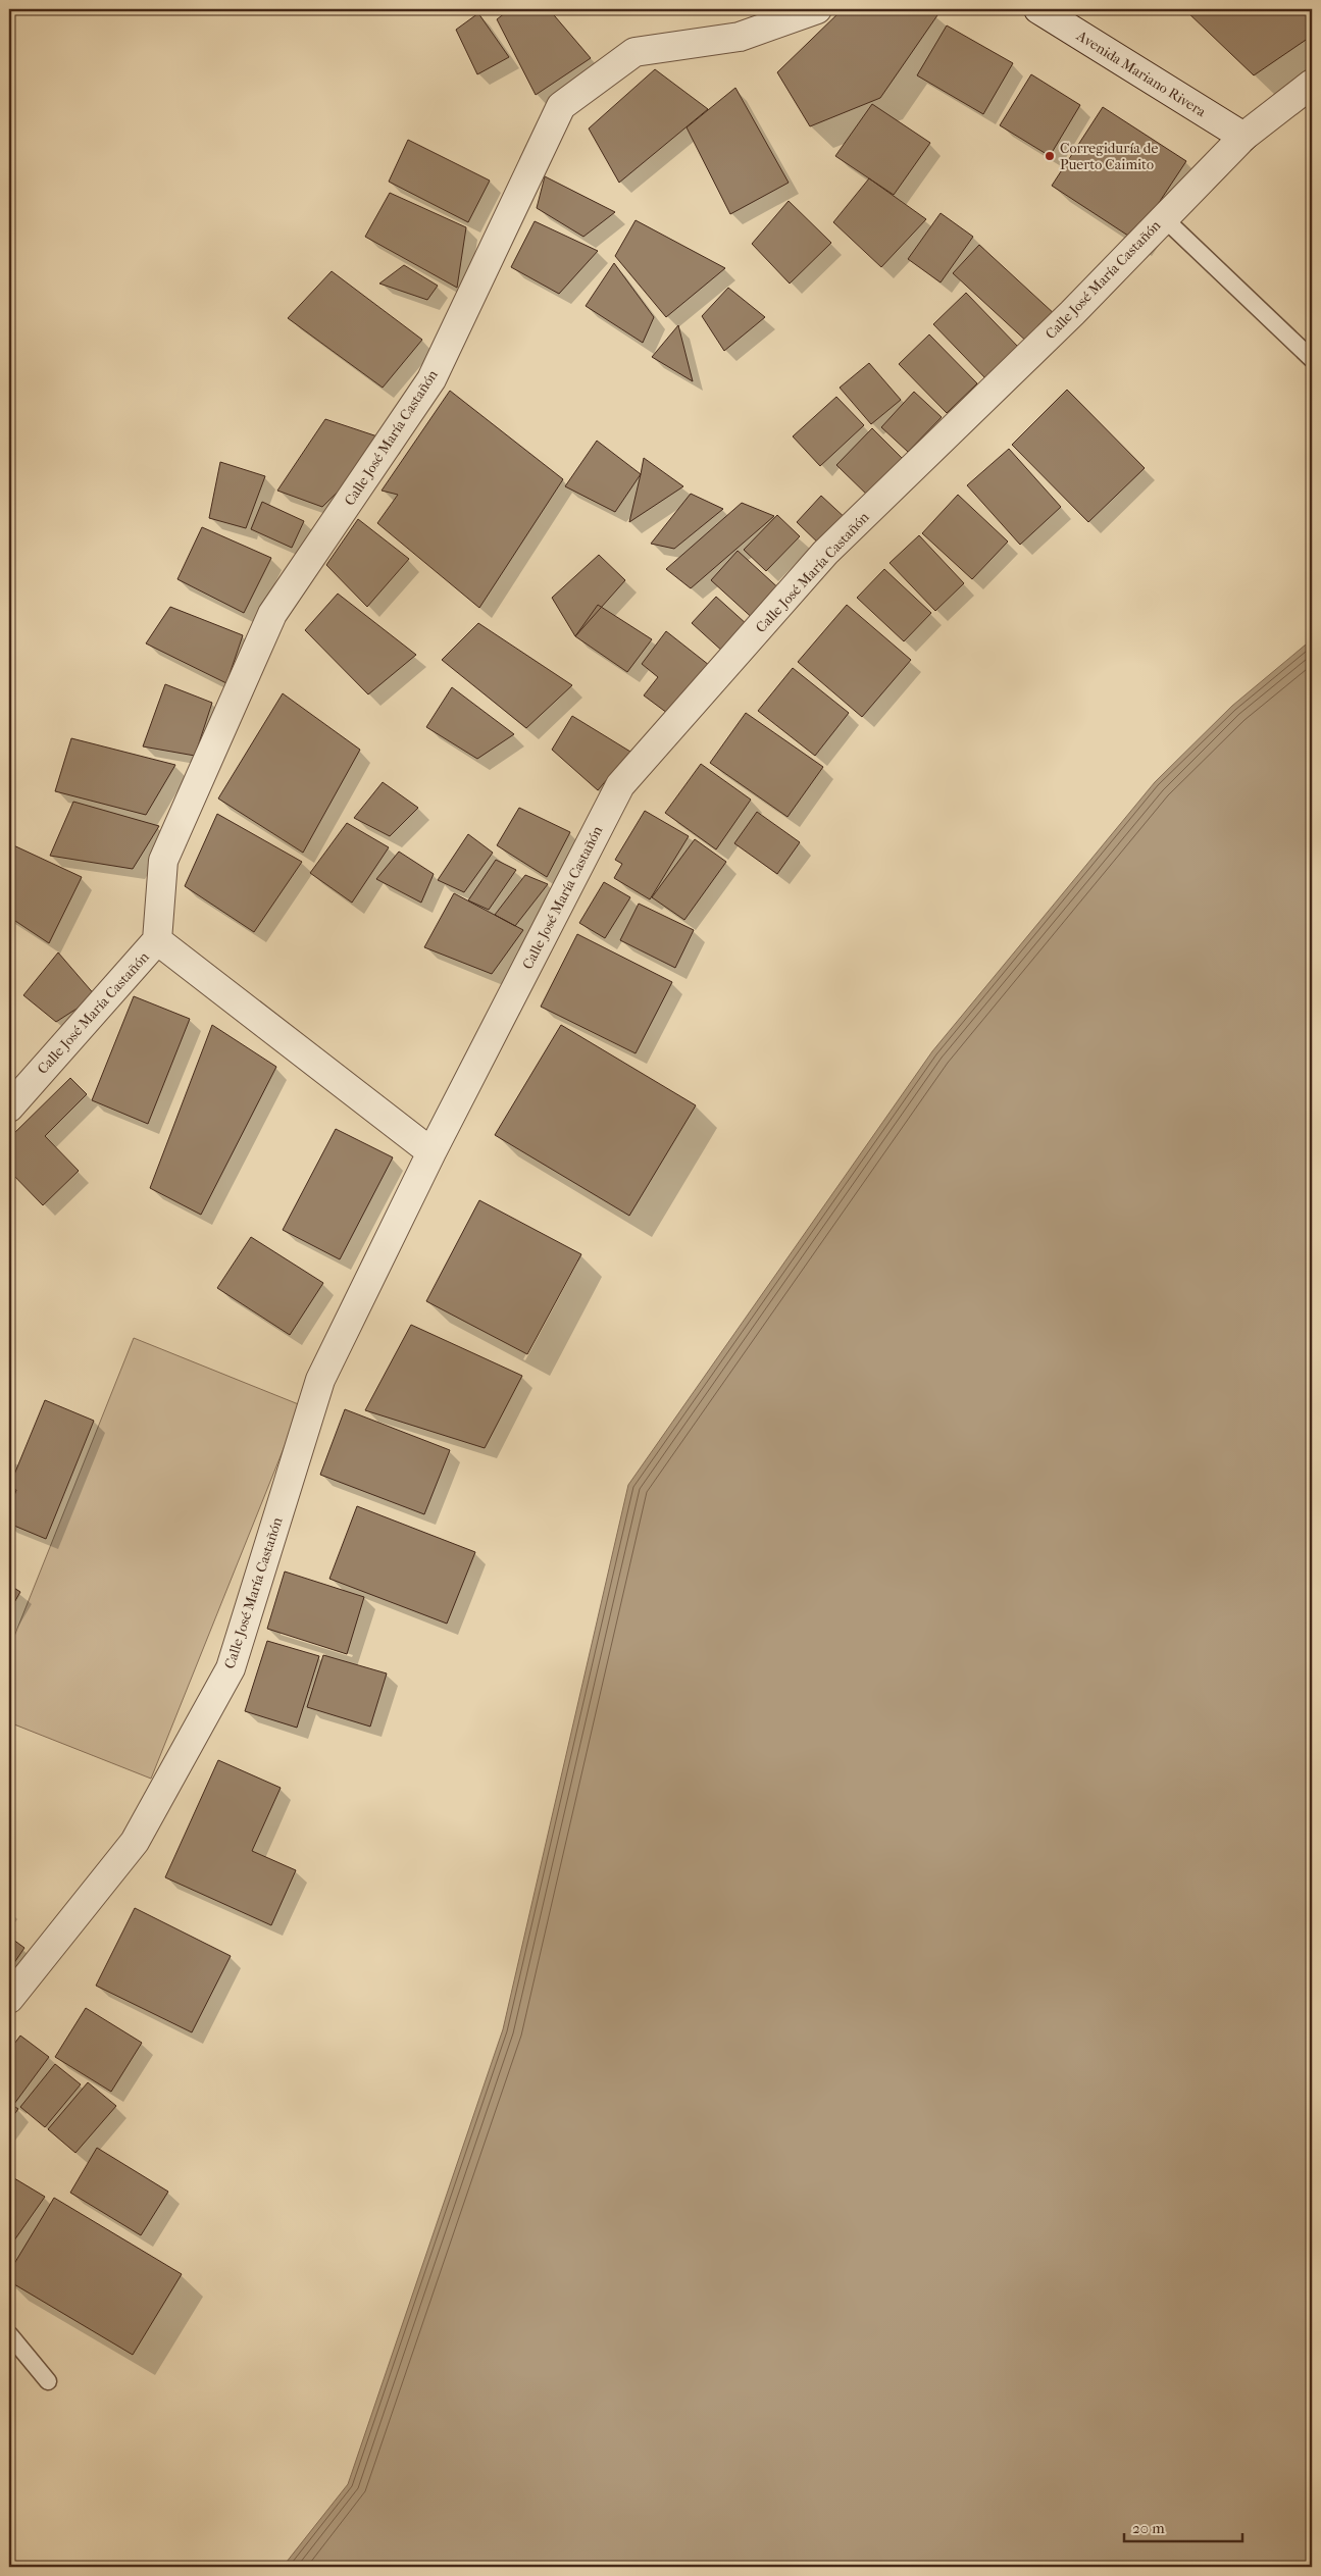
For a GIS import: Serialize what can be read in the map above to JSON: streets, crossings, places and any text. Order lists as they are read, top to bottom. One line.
{"streets":{"street":["Avenida Mariano Rivera","Calle José María Castañón"]},"crossings":[["Avenida Mariano Rivera","Calle José María Castañón"]],"places":["Corregiduría de Puerto Caimito"],"scale_bar":"20 m"}
